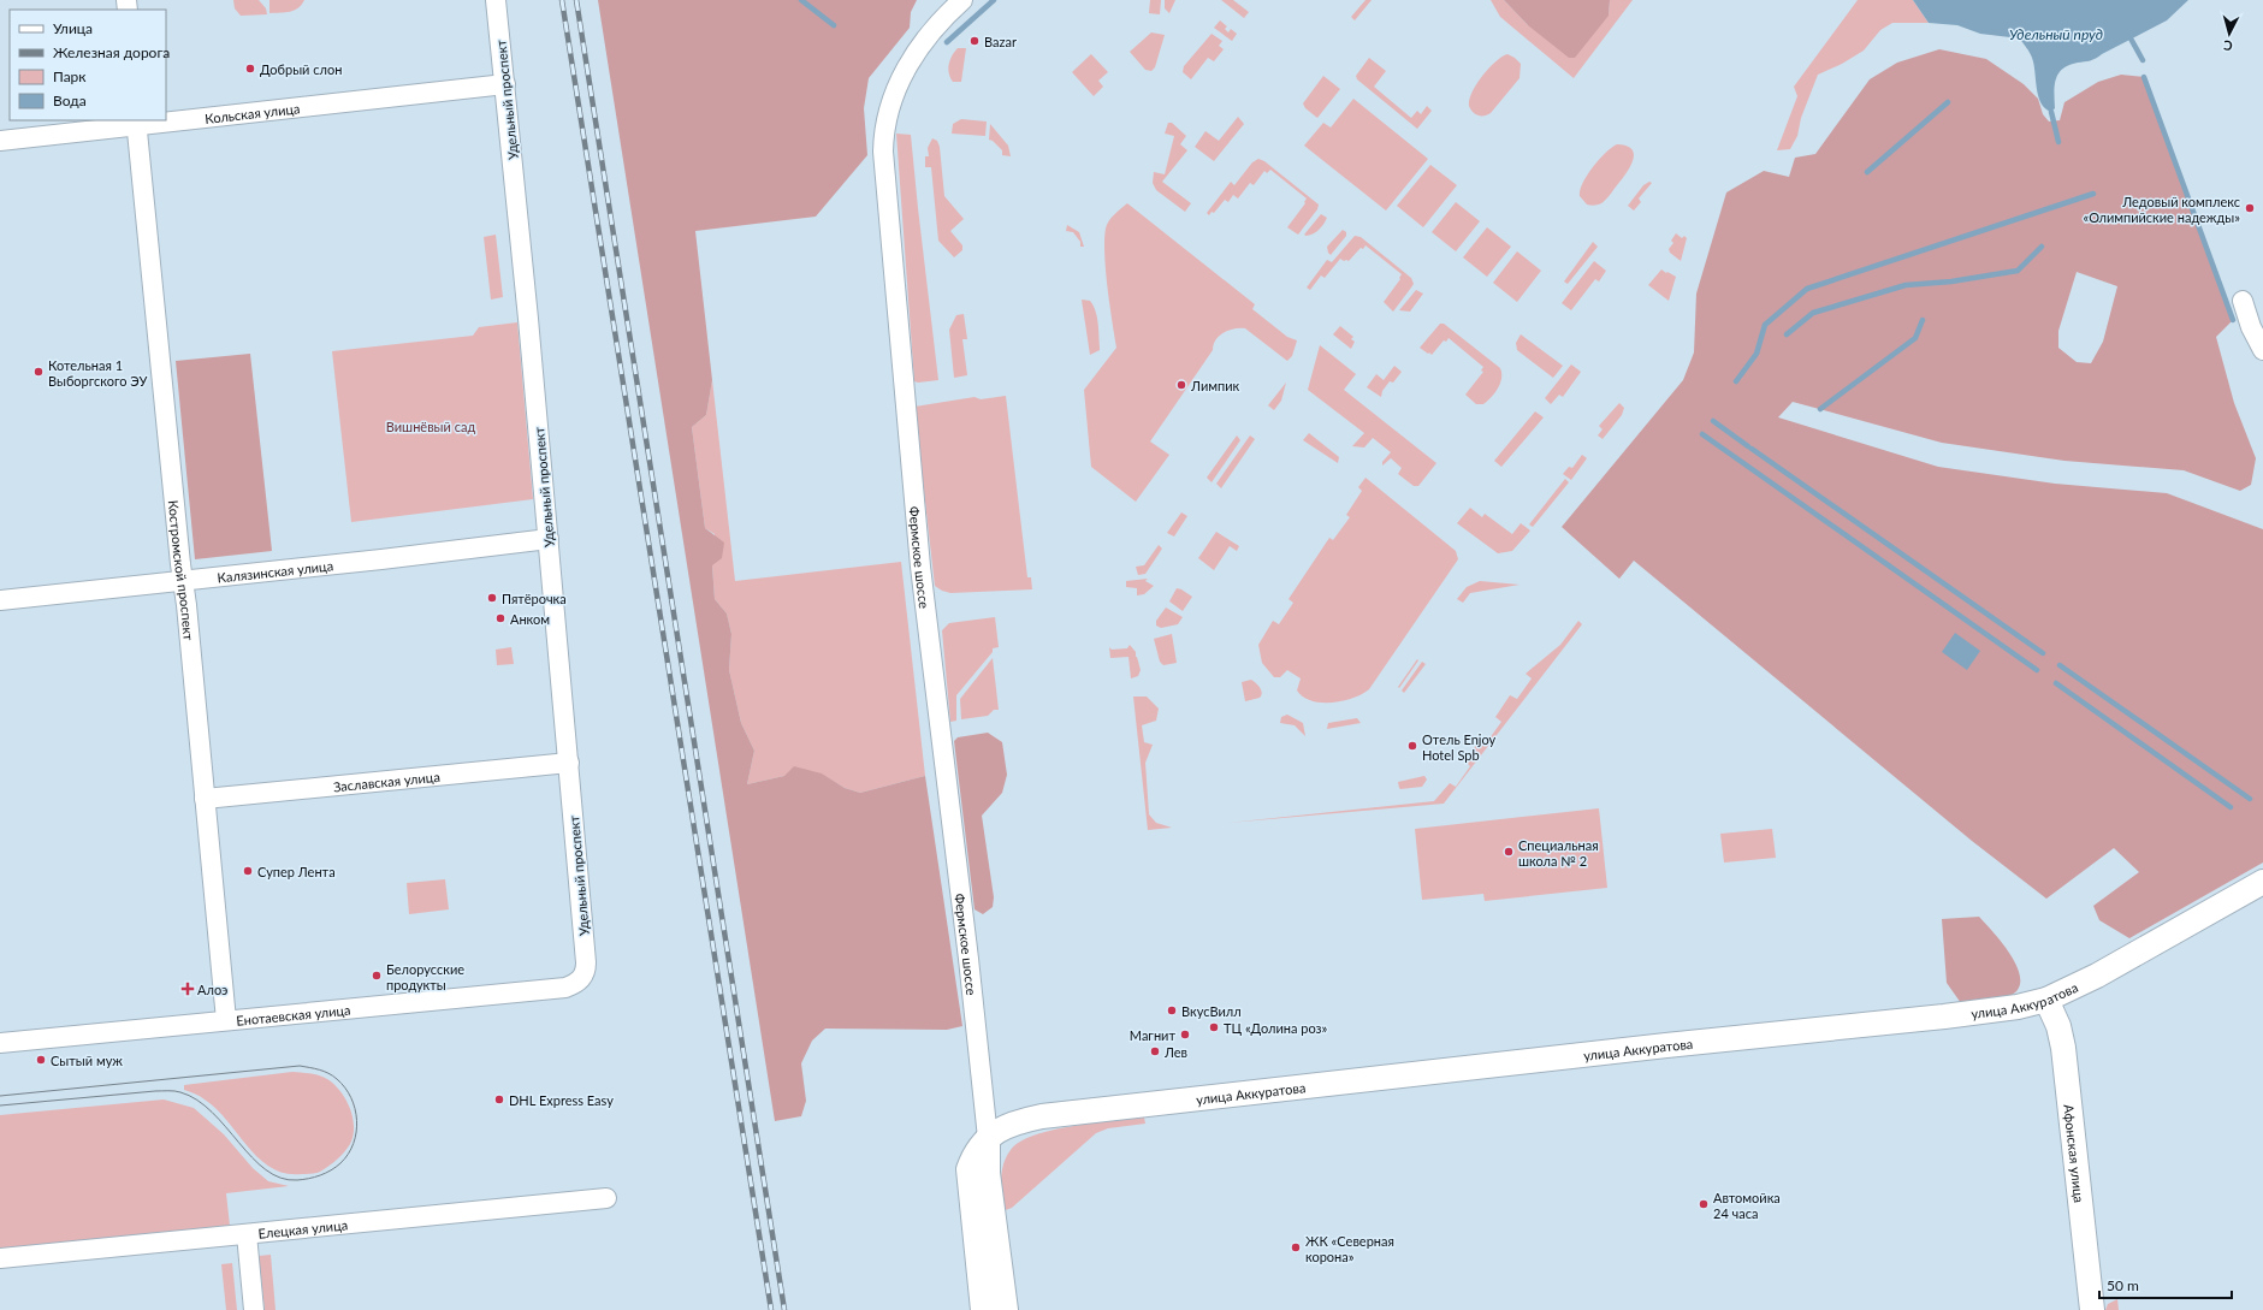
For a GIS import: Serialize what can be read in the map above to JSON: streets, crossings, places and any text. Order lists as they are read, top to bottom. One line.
{"streets":{"street":["Удельный проспект","Кольская улица","Фермское шоссе","Костромской проспект","Калязинская улица","Заславская улица","улица Аккуратова","Енотаевская улица","Афонская улица","Елецкая улица"]},"crossings":[["Удельный проспект","Кольская улица"],["Удельный проспект","Калязинская улица"],["Удельный проспект","Заславская улица"],["Удельный проспект","Енотаевская улица"],["Кольская улица","Костромской проспект"],["Фермское шоссе","улица Аккуратова"],["Костромской проспект","Калязинская улица"],["Костромской проспект","Заславская улица"],["Костромской проспект","Енотаевская улица"],["улица Аккуратова","Афонская улица"]],"water":["Удельный пруд"],"parks":["Вишнёвый сад"],"places":{"other":["Bazar","Добрый слон","Ледовый комплекс «Олимпийские надежды»","Котельная 1 Выборгского ЭУ","Лимпик","Пятёрочка","Анком","Отель Enjoy Hotel Spb","Специальная школа № 2","Супер Лента","Белорусские продукты","ВкусВилл","ТЦ «Долина роз»","Магнит","Лев","Сытый муж","DHL Express Easy","Автомойка 24 часа","ЖК «Северная корона»"],"health":["Алоэ"]},"legend":["Улица","Железная дорога","Парк","Вода"],"scale_bar":"50 m","north":"bottom"}
